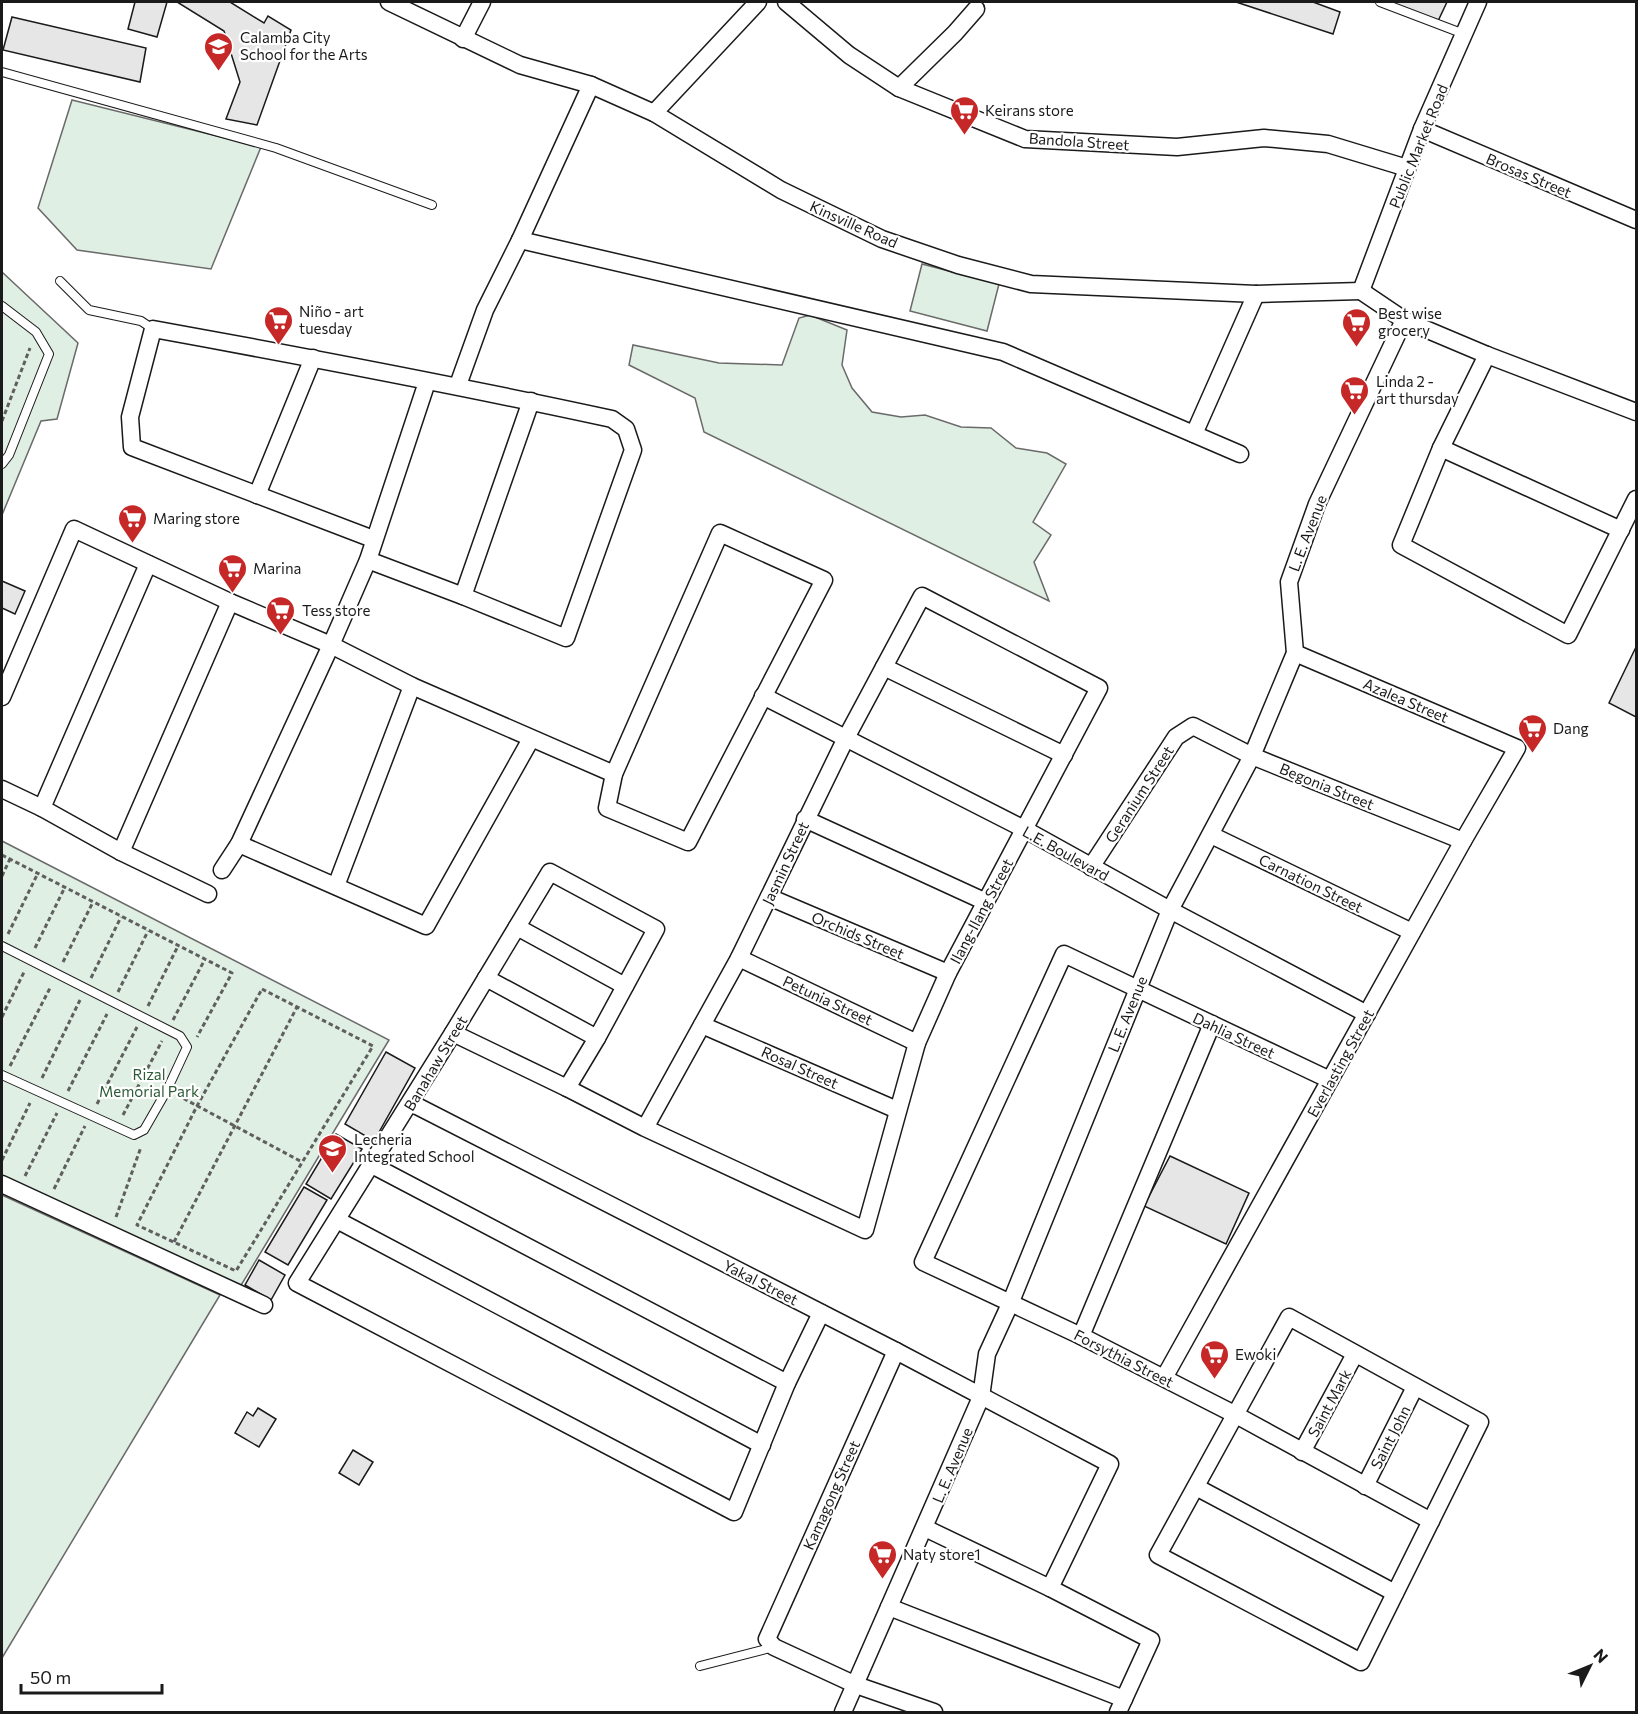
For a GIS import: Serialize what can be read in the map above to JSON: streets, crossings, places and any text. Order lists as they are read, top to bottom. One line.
{"streets":{"street":["Bandola Street","Public Market Road","Brosas Street","Kinsville Road","L. E. Avenue","Azalea Street","Begonia Street","Geranium Street","L.E. Boulevard","Jasmin Street","Carnation Street","Ilang-Ilang Street","Orchids Street","Petunia Street","Dahlia Street","Banahaw Street","Everlasting Street","Rosal Street","Yakal Street","Forsythia Street","Saint Mark","Saint John","Kamagong Street"]},"crossings":[["Bandola Street","Public Market Road"],["Public Market Road","Brosas Street"],["Public Market Road","Kinsville Road"],["L. E. Avenue","Azalea Street"],["L. E. Avenue","Begonia Street"],["L. E. Avenue","L.E. Boulevard"],["L. E. Avenue","Carnation Street"],["L. E. Avenue","Dahlia Street"],["L. E. Avenue","Yakal Street"],["L. E. Avenue","Forsythia Street"],["Azalea Street","Everlasting Street"],["Begonia Street","Geranium Street"],["Begonia Street","Everlasting Street"],["Geranium Street","L.E. Boulevard"],["L.E. Boulevard","Jasmin Street"],["L.E. Boulevard","Ilang-Ilang Street"],["L.E. Boulevard","Everlasting Street"],["Jasmin Street","Ilang-Ilang Street"],["Jasmin Street","Orchids Street"],["Jasmin Street","Petunia Street"],["Jasmin Street","Rosal Street"],["Carnation Street","Everlasting Street"],["Ilang-Ilang Street","Orchids Street"],["Ilang-Ilang Street","Petunia Street"],["Ilang-Ilang Street","Rosal Street"],["Dahlia Street","Everlasting Street"],["Dahlia Street","Forsythia Street"],["Banahaw Street","Yakal Street"],["Everlasting Street","Forsythia Street"],["Yakal Street","Kamagong Street"],["Forsythia Street","Saint Mark"],["Forsythia Street","Saint John"]],"parks":["Rizal Memorial Park"],"places":{"school or university":["Calamba City School for the Arts","Lecheria Integrated School"],"supermarket":["Keirans store","Niño - art tuesday","Best wise grocery","Linda 2 - art thursday","Maring store","Marina","Tess store","Dang","Ewoki","Naty store1"]},"scale_bar":"50 m","north":"top right"}
